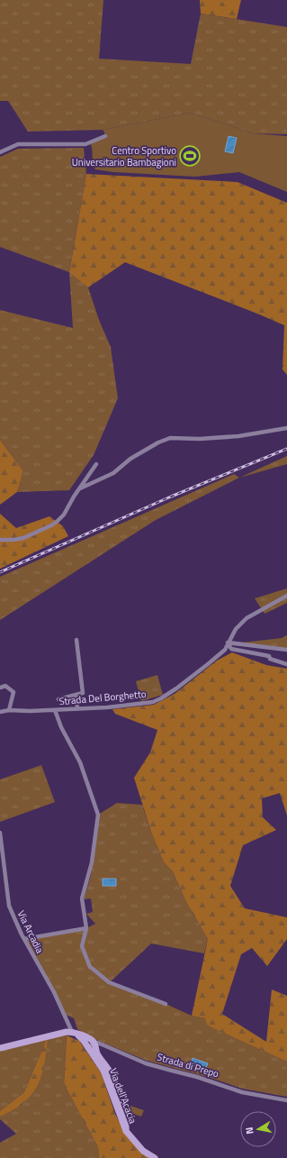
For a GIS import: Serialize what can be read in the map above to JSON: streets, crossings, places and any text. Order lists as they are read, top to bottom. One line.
{"streets":{"street":["Strada Del Borghetto","Via Arcadia","Strada di Prepo","Via dell'Acacia"]},"crossings":[["Via Arcadia","Via dell'Acacia"],["Strada di Prepo","Via dell'Acacia"]],"places":{"sports":["Centro Sportivo Universitario Bambagioni"]},"north":"left"}
